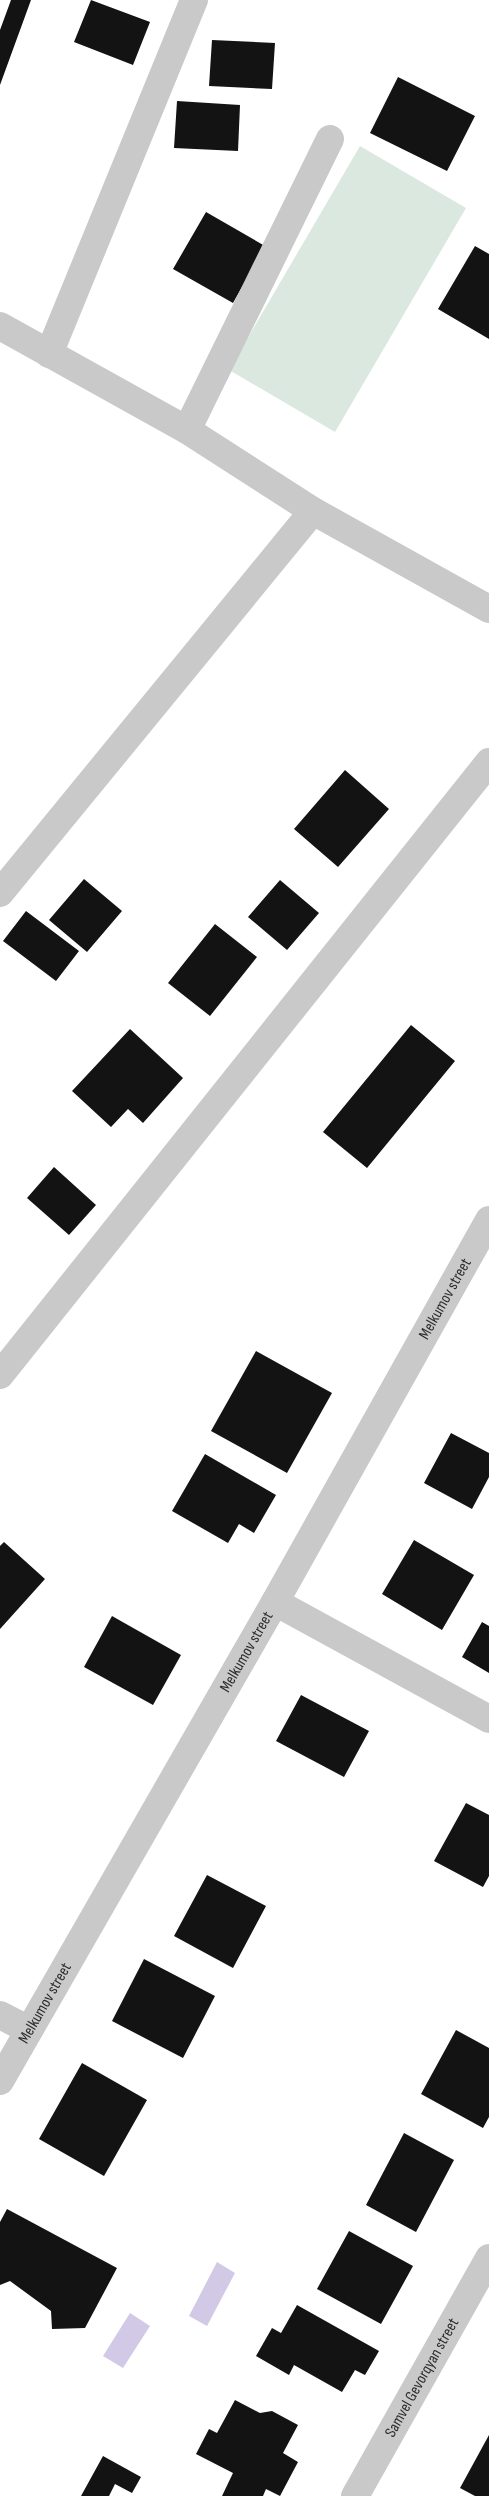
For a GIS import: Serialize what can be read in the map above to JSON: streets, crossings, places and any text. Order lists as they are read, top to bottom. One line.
{"streets":{"street":["Melkumov street","Samvel Gevorqyan street"]}}
